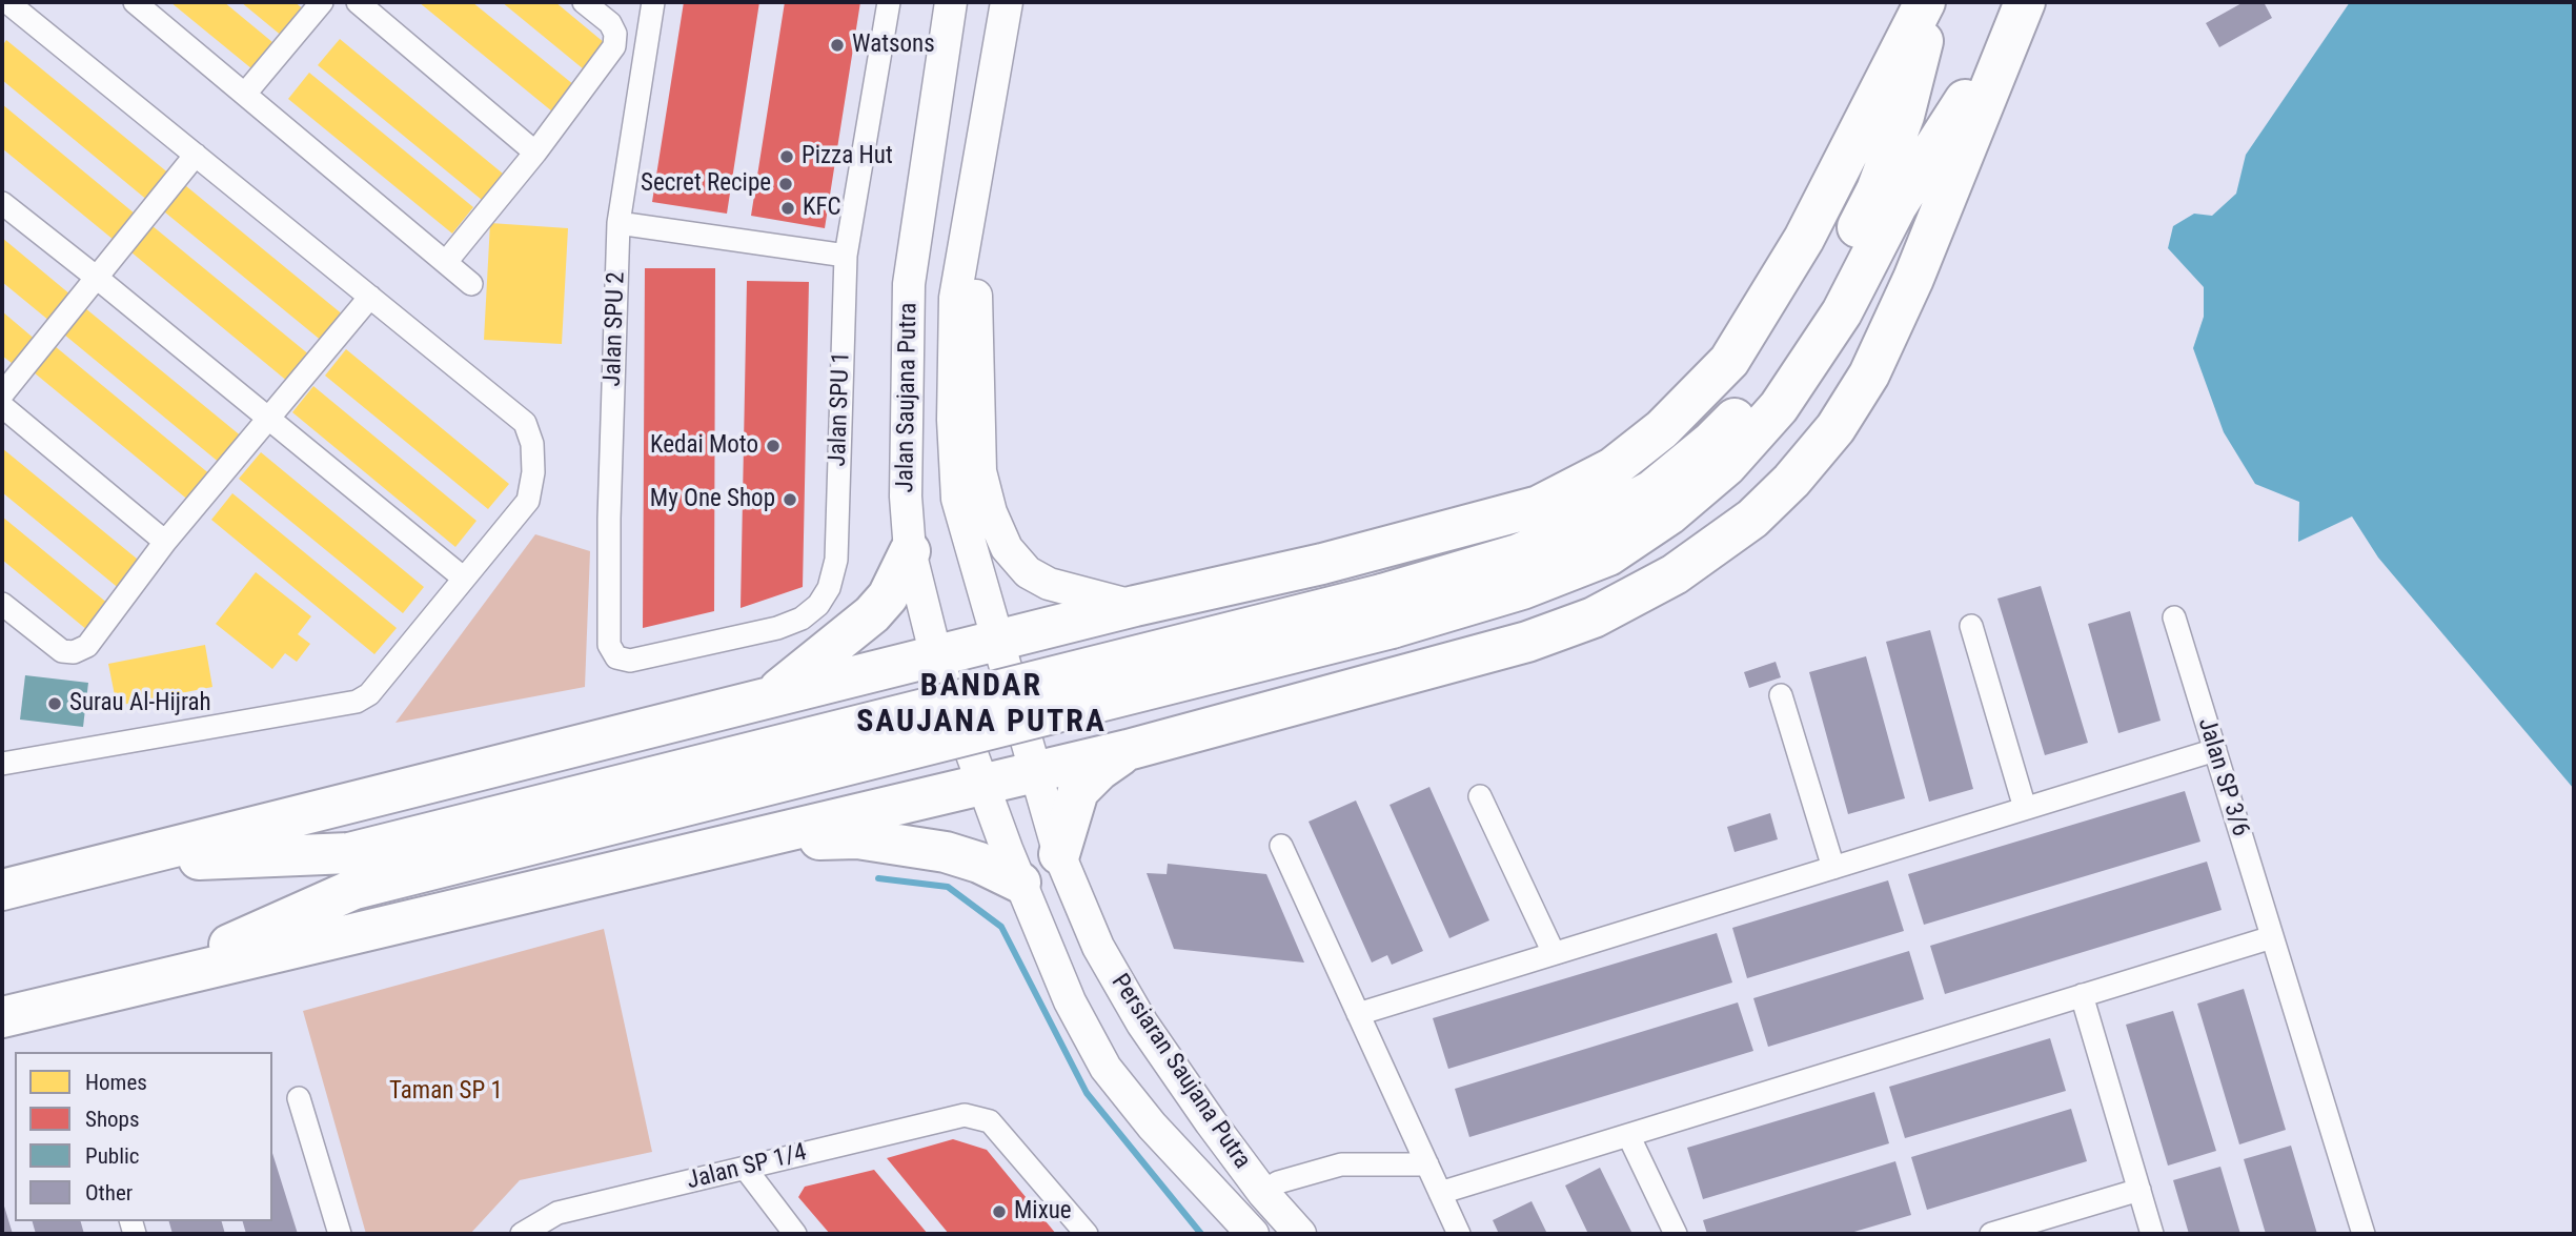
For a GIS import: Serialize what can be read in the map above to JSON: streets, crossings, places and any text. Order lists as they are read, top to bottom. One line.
{"streets":{"main road":["Jalan Saujana Putra","Persiaran Saujana Putra"],"street":["Jalan SPU 2","Jalan SPU 1","Jalan SP 3/6","Jalan SP 1/4"]},"crossings":[["Jalan SPU 2","Jalan SPU 1"],["Jalan Saujana Putra","Persiaran Saujana Putra"]],"districts":["BANDAR SAUJANA PUTRA"],"parks":["Taman SP 1"],"places":["Watsons","Pizza Hut","Secret Recipe","KFC","Kedai Moto","My One Shop","Surau Al-Hijrah","Mixue"],"legend":["Homes","Shops","Public","Other"]}
